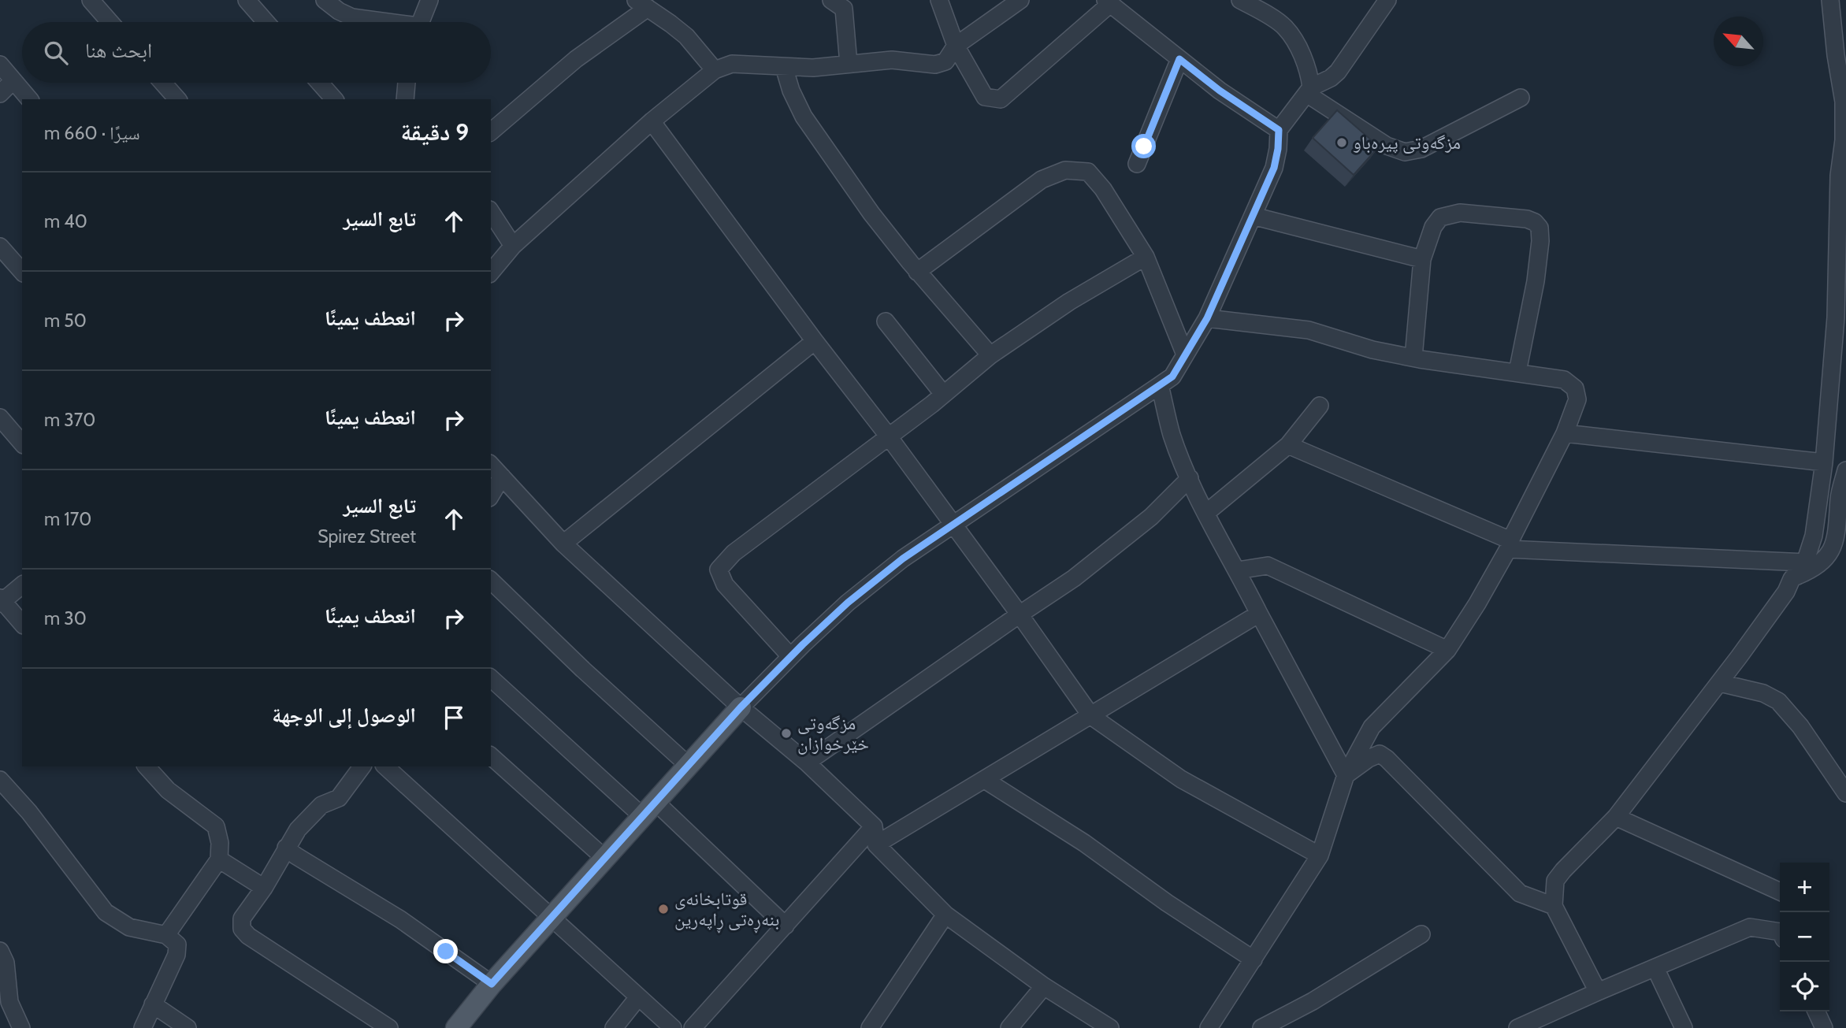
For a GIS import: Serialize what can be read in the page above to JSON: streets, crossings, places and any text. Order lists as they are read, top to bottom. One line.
{"places":["مزگەوتی پیرەباو","مزگەوتی خێرخوازان","قوتابخانەی بنەڕەتی ڕاپەرین"],"north":"top left","page":{"search":"ابحث هنا","heading":["9 دقيقة","سيرًا · 660 m"],"list":[["تابع السير","40 m"],["انعطف يمينًا","50 m"],["انعطف يمينًا","370 m"],["تابع السير","Spirez Street","170 m"],["انعطف يمينًا","30 m"],"الوصول إلى الوجهة"],"map_buttons":["+","−"]}}
